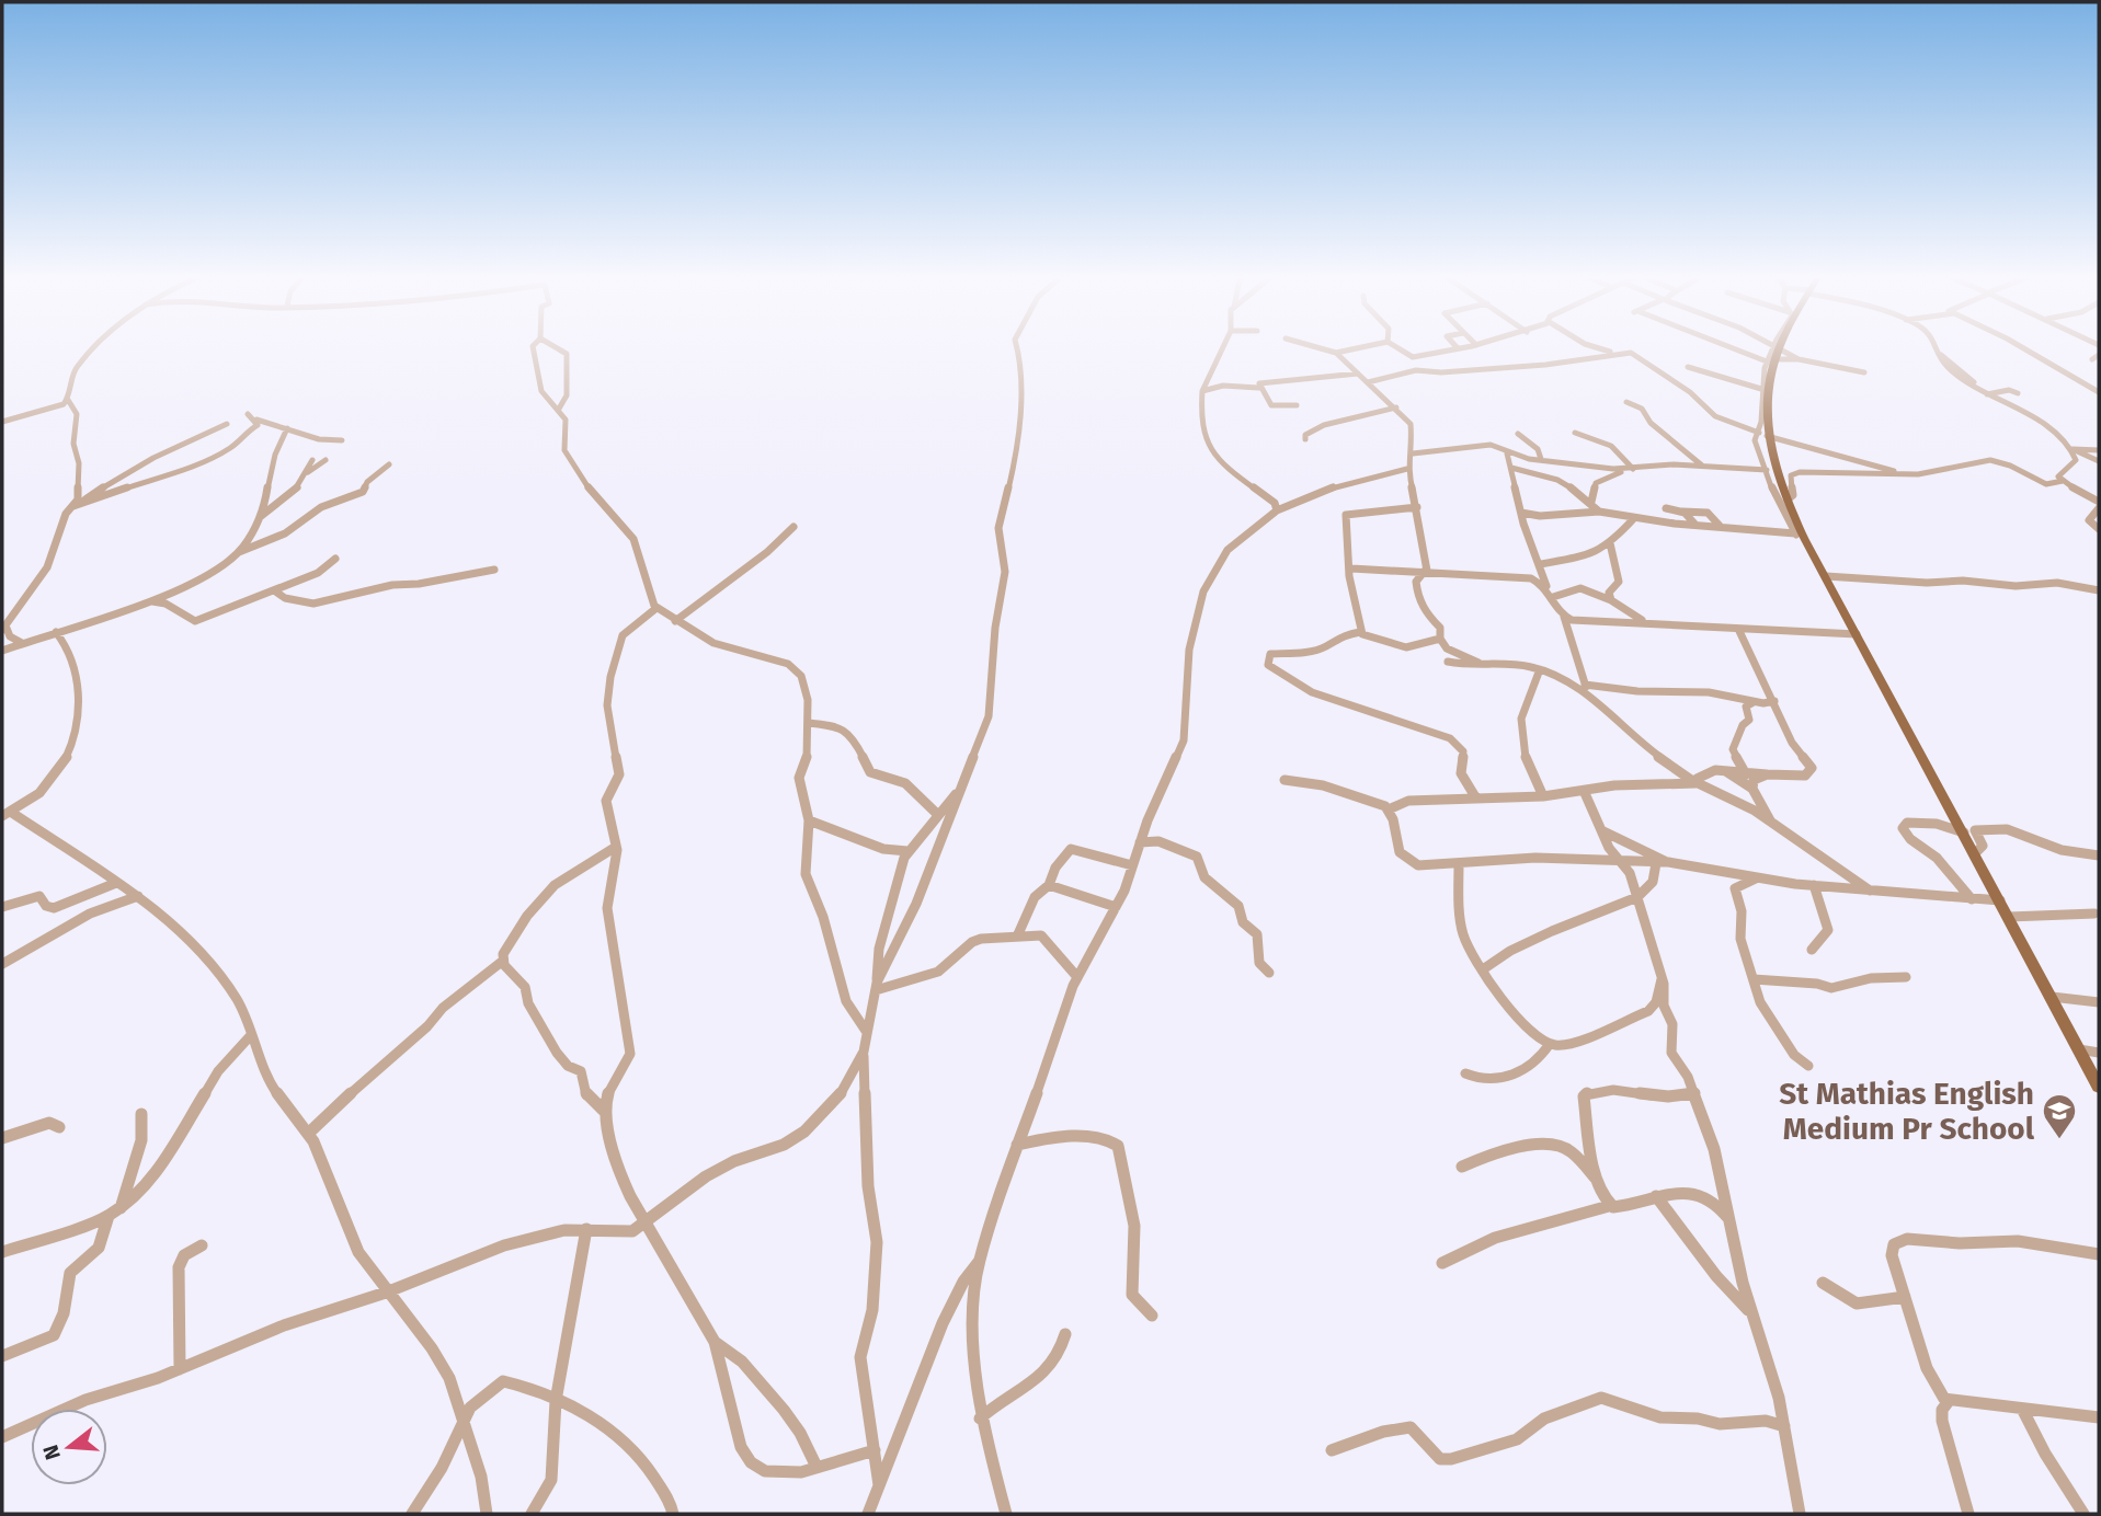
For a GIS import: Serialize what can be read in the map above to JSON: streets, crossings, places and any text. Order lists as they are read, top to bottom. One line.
{"places":{"school or university":["St Mathias English Medium Pr School"]},"north":"left"}
